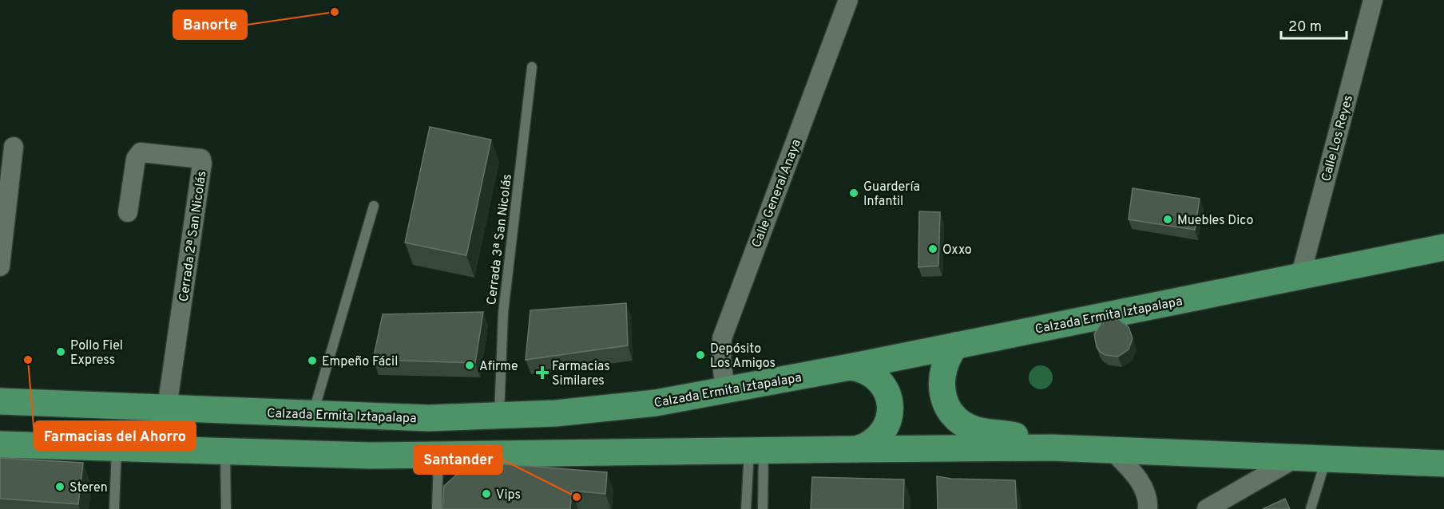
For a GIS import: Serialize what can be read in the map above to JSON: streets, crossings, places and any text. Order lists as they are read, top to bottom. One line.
{"streets":{"main road":["Calzada Ermita Iztapalapa"],"street":["Calle Los Reyes","Calle General Anaya","Cerrada 2ª San Nicolás"],"lane":["Cerrada 3ª San Nicolás"]},"crossings":[["Calle Los Reyes","Calzada Ermita Iztapalapa"],["Calle General Anaya","Calzada Ermita Iztapalapa"],["Cerrada 2ª San Nicolás","Calzada Ermita Iztapalapa"],["Cerrada 3ª San Nicolás","Calzada Ermita Iztapalapa"]],"places":{"other":["Banorte","Guardería Infantil","Muebles Dico","Oxxo","Pollo Fiel Express","Depósito Los Amigos","Farmacias del Ahorro","Empeño Fácil","Afirme","Steren","Vips","Santander"],"health":["Farmacias Similares"]},"scale_bar":"20 m"}
